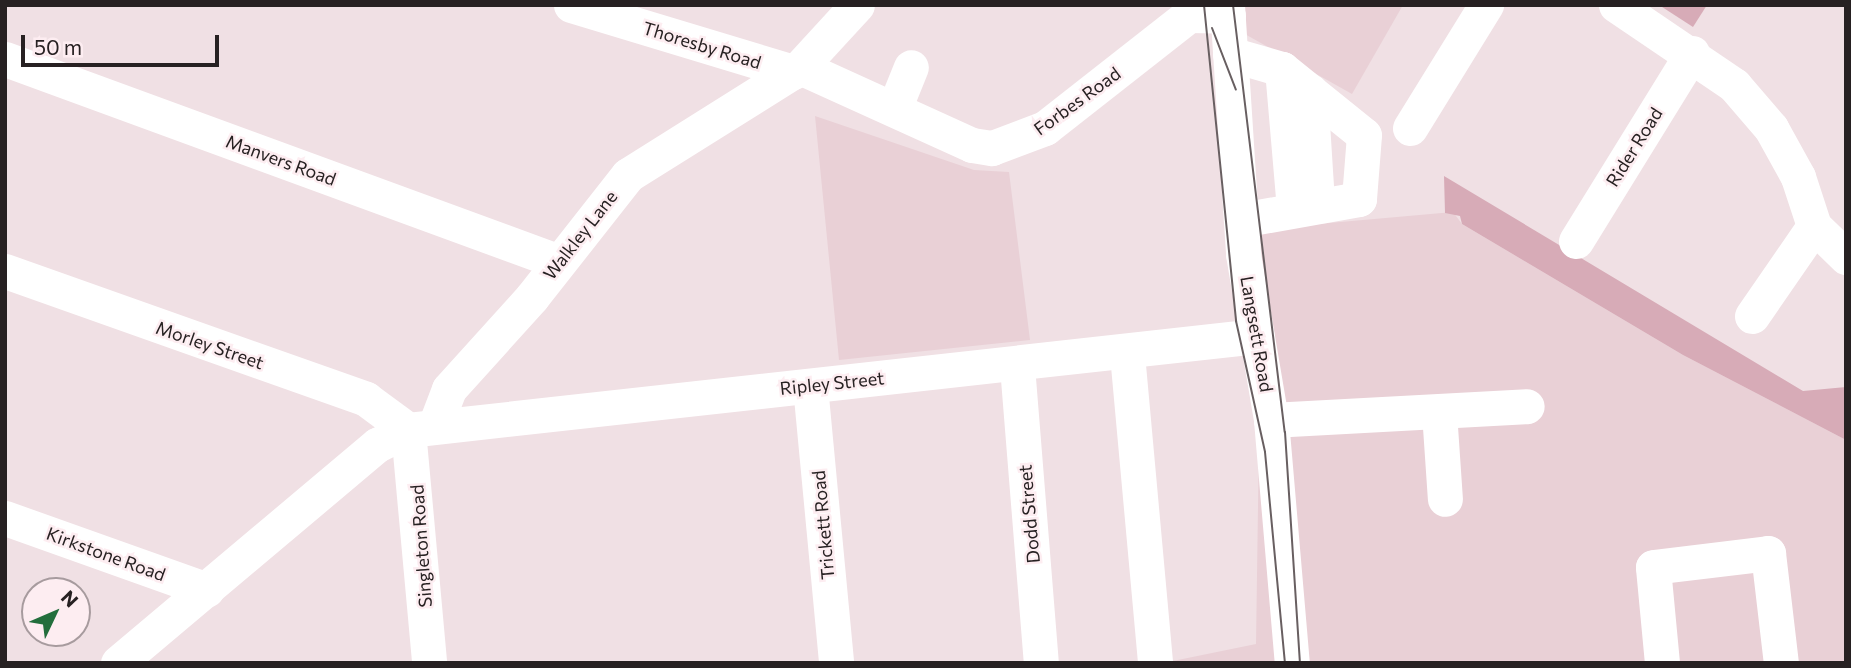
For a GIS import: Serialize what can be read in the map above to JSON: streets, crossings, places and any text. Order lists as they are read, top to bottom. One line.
{"streets":{"street":["Thoresby Road","Forbes Road","Rider Road","Manvers Road","Walkley Lane","Langsett Road","Morley Street","Ripley Street","Dodd Street","Trickett Road","Singleton Road","Kirkstone Road"]},"crossings":[["Thoresby Road","Forbes Road"],["Thoresby Road","Walkley Lane"],["Forbes Road","Walkley Lane"],["Forbes Road","Langsett Road"],["Manvers Road","Walkley Lane"],["Walkley Lane","Morley Street"],["Walkley Lane","Ripley Street"],["Walkley Lane","Singleton Road"],["Langsett Road","Ripley Street"],["Morley Street","Ripley Street"],["Morley Street","Singleton Road"],["Ripley Street","Dodd Street"],["Ripley Street","Trickett Road"],["Ripley Street","Singleton Road"]],"scale_bar":"50 m","north":"top right"}
